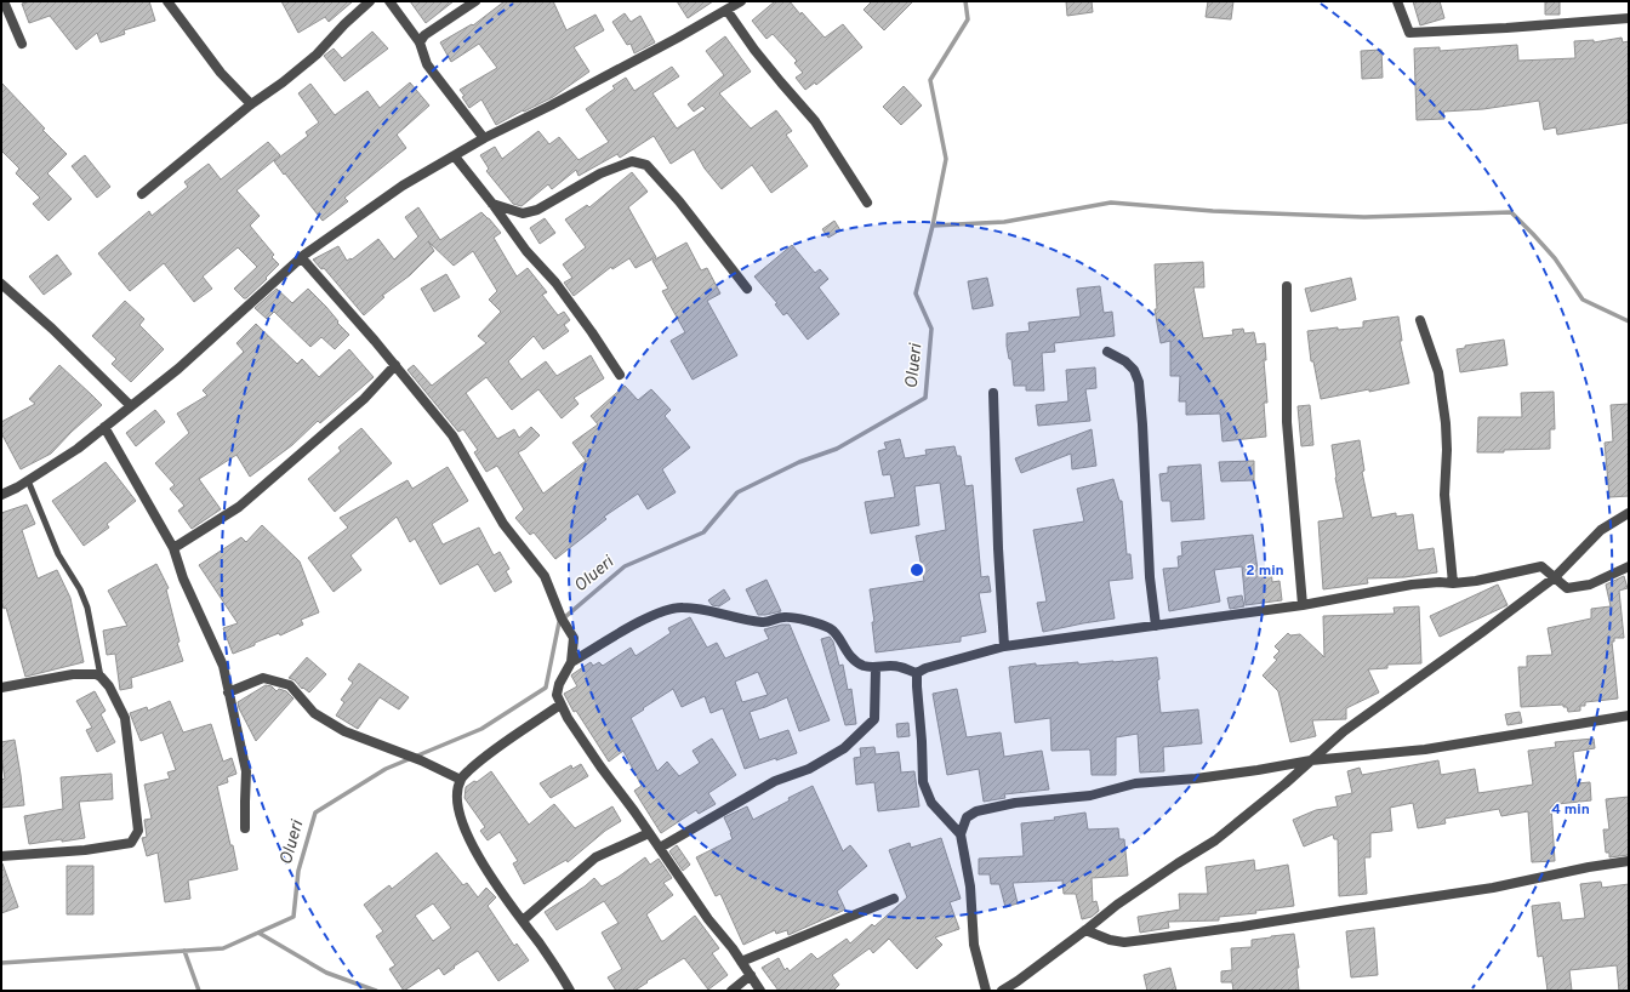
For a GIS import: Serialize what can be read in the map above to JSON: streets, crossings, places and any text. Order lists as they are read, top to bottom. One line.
{"water":["Olueri"],"rings":["2 min","4 min"]}
